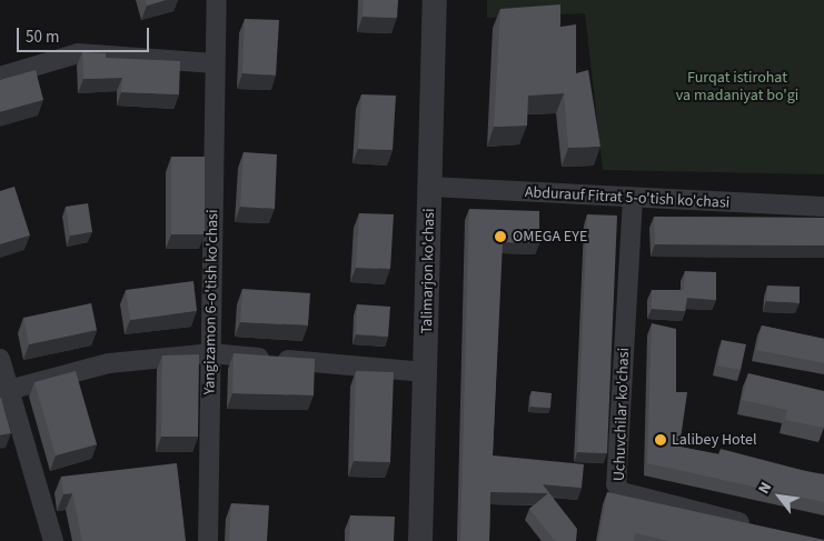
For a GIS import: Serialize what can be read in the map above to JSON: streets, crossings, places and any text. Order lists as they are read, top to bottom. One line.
{"streets":{"street":["Abdurauf Fitrat 5-o'tish ko'chasi","Talimarjon ko'chasi","Yangizamon 6-o'tish ko'chasi","Uchuvchilar ko'chasi"]},"crossings":[["Abdurauf Fitrat 5-o'tish ko'chasi","Talimarjon ko'chasi"],["Abdurauf Fitrat 5-o'tish ko'chasi","Uchuvchilar ko'chasi"]],"parks":["Furqat istirohat va madaniyat bo'gi"],"places":["OMEGA EYE","Lalibey Hotel"],"scale_bar":"50 m","north":"top left"}
